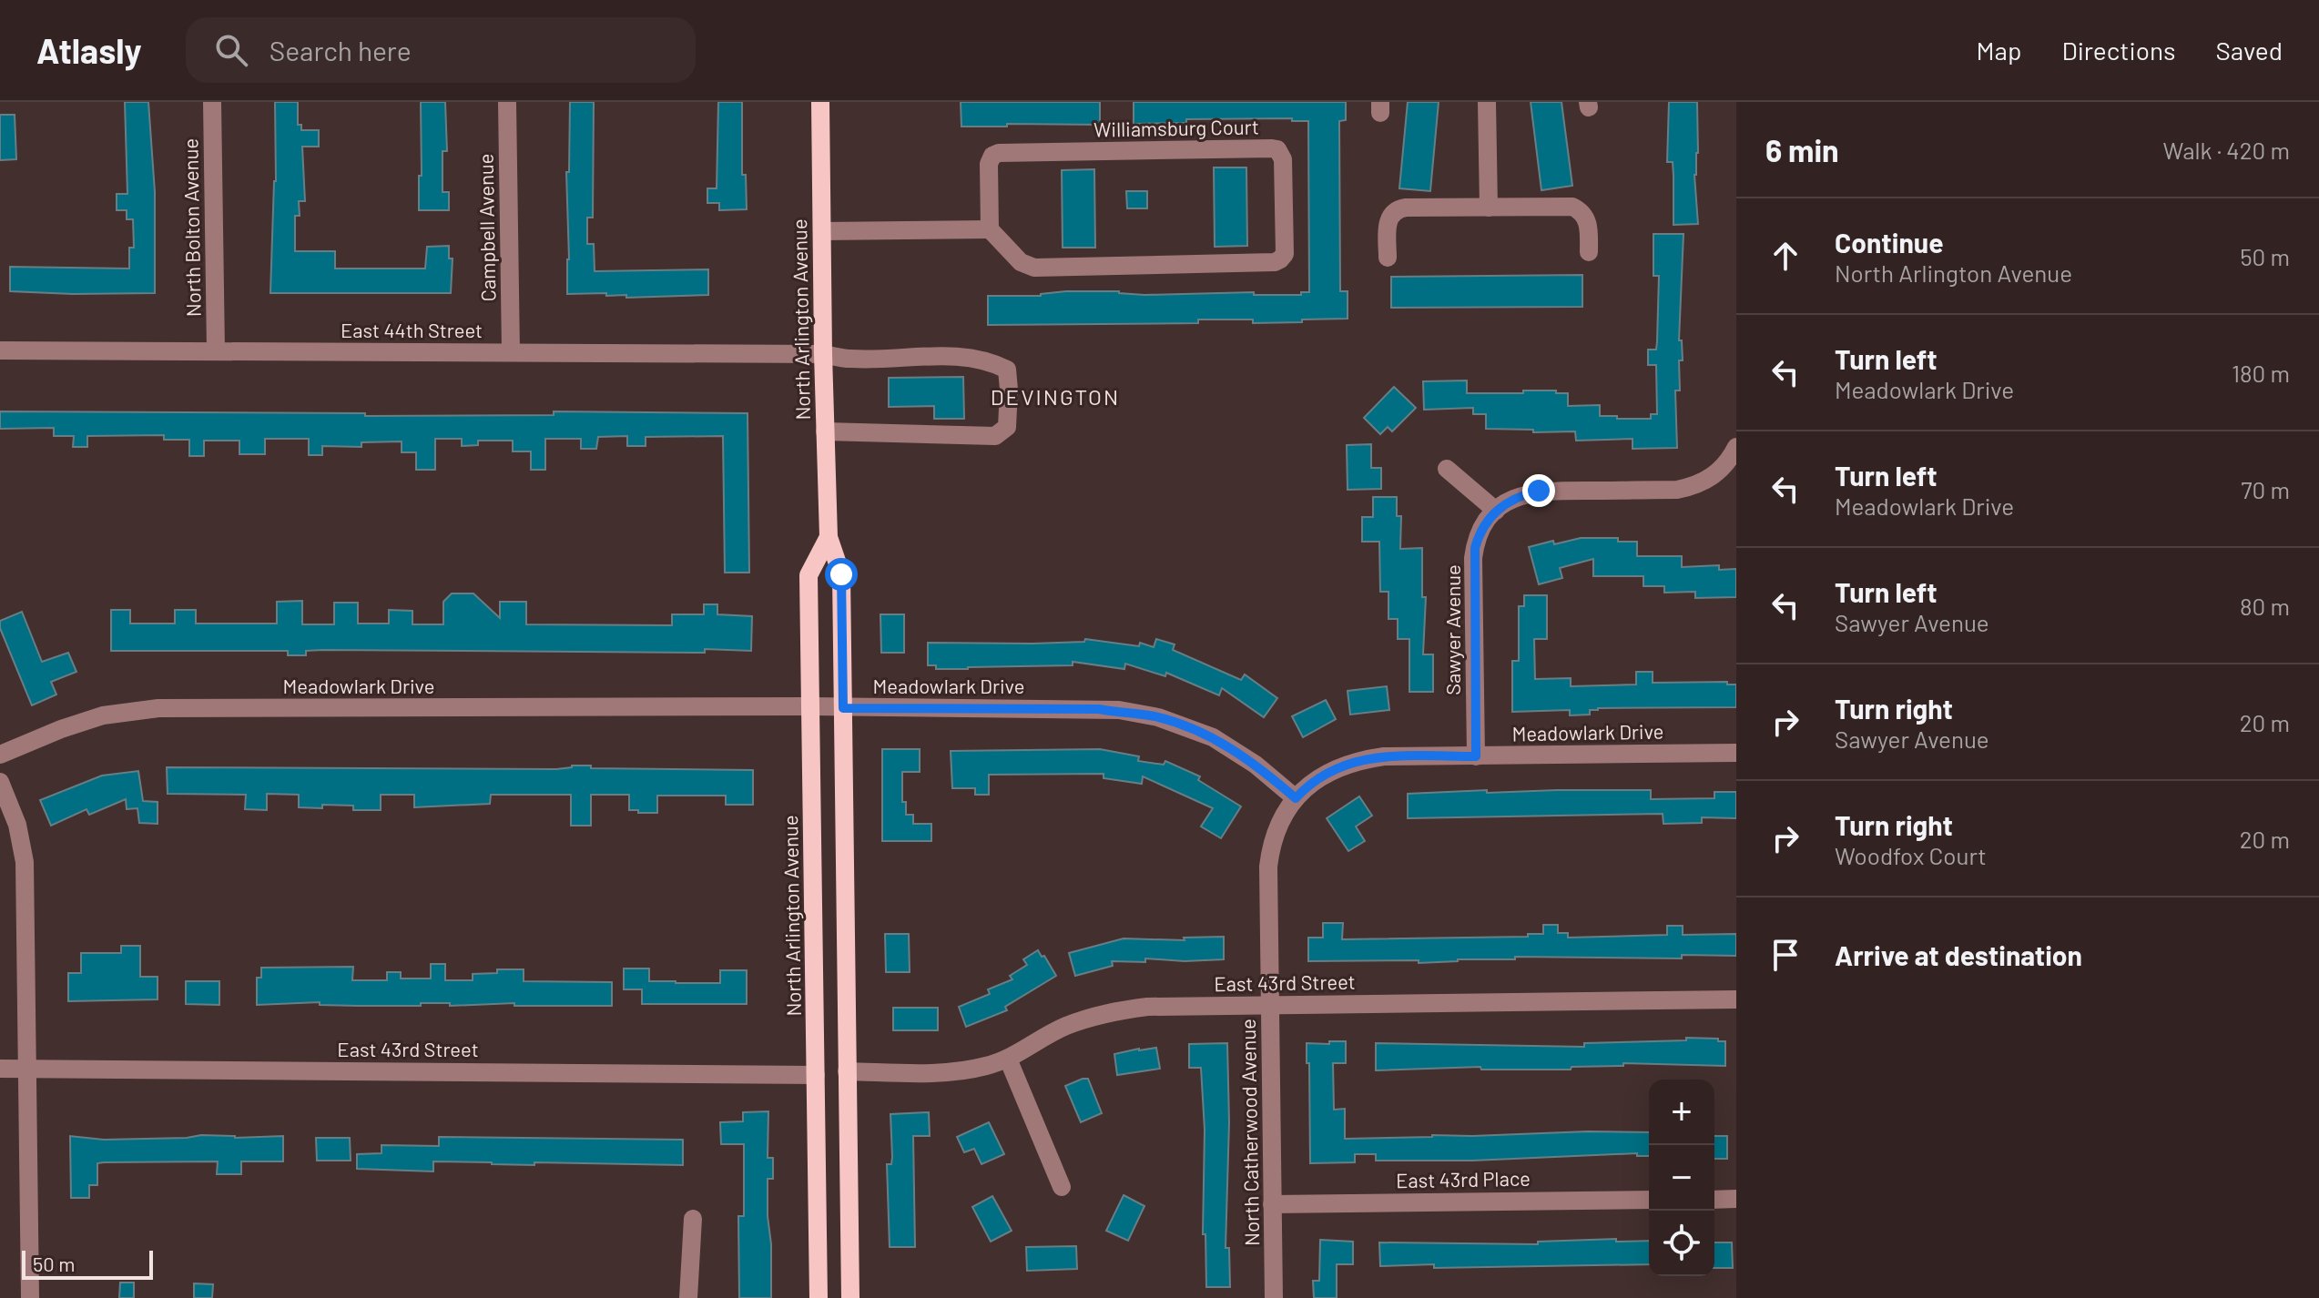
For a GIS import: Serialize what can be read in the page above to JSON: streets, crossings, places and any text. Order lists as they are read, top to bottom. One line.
{"streets":{"main road":["North Arlington Avenue"],"street":["Williamsburg Court","North Bolton Avenue","Campbell Avenue","East 44th Street","Sawyer Avenue","Meadowlark Drive","East 43rd Street","North Catherwood Avenue","East 43rd Place"]},"crossings":[["North Bolton Avenue","East 44th Street"],["Campbell Avenue","East 44th Street"],["North Arlington Avenue","East 44th Street"],["North Arlington Avenue","Meadowlark Drive"],["North Arlington Avenue","East 43rd Street"],["Sawyer Avenue","Meadowlark Drive"],["Meadowlark Drive","North Catherwood Avenue"],["East 43rd Street","North Catherwood Avenue"],["North Catherwood Avenue","East 43rd Place"]],"districts":["DEVINGTON"],"scale_bar":"50 m","page":{"header":"Atlasly","search":"Search here","nav":["Map","Directions","Saved"],"heading":["6 min","Walk · 420 m"],"list":[["Continue","North Arlington Avenue","50 m"],["Turn left","Meadowlark Drive","180 m"],["Turn left","Meadowlark Drive","70 m"],["Turn left","Sawyer Avenue","80 m"],["Turn right","Sawyer Avenue","20 m"],["Turn right","Woodfox Court","20 m"],"Arrive at destination"],"map_buttons":["+","−"],"scale":"50 m"}}
